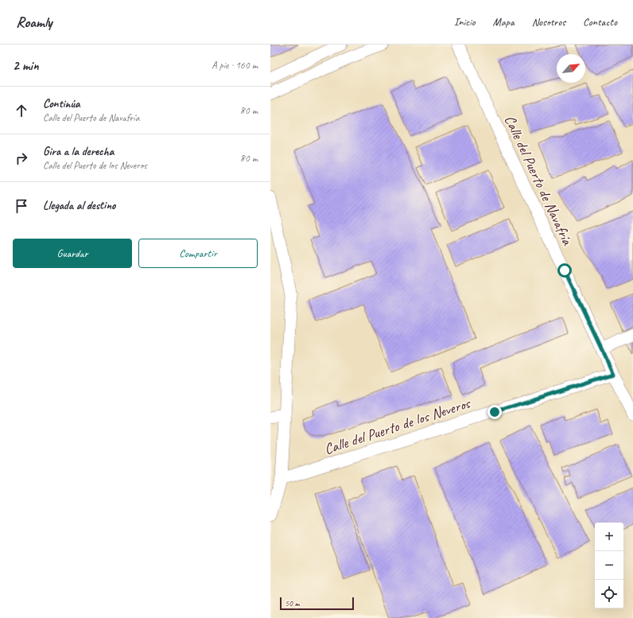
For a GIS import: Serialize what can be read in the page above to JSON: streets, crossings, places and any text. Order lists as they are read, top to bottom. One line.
{"streets":{"street":["Calle del Puerto de Navafría","Calle del Puerto de los Neveros"]},"crossings":[["Calle del Puerto de Navafría","Calle del Puerto de los Neveros"]],"scale_bar":"50 m","north":"top right","page":{"header":"Roamly","nav":["Inicio","Mapa","Nosotros","Contacto"],"heading":["2 min","A pie · 160 m"],"list":[["Continúa","Calle del Puerto de Navafría","80 m"],["Gira a la derecha","Calle del Puerto de los Neveros","80 m"],"Llegada al destino"],"buttons":["Guardar","Compartir"],"map_buttons":["+","−"],"scale":"50 m"}}
